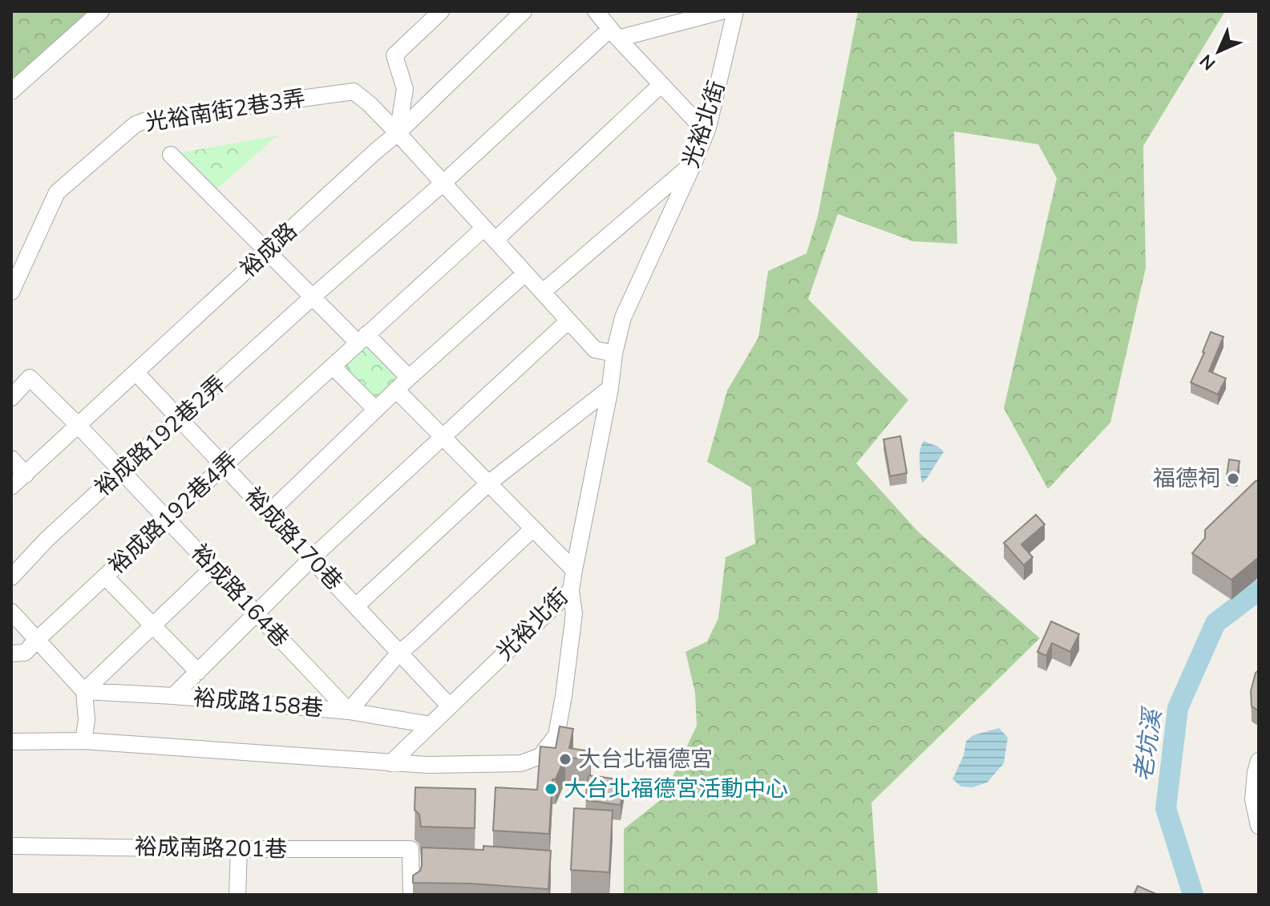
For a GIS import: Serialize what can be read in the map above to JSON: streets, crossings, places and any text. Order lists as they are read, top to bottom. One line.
{"streets":{"street":["光裕南街2巷3弄","光裕北街","裕成路","裕成路192巷2弄","裕成路192巷4弄","裕成路170巷","裕成路164巷","裕成路158巷","裕成南路201巷"]},"crossings":[["光裕南街2巷3弄","裕成路"],["光裕北街","裕成路170巷"],["光裕北街","裕成路158巷"],["裕成路","裕成路170巷"],["裕成路","裕成路164巷"],["裕成路192巷2弄","裕成路170巷"],["裕成路192巷2弄","裕成路164巷"],["裕成路192巷4弄","裕成路170巷"],["裕成路192巷4弄","裕成路164巷"],["裕成路164巷","裕成路158巷"]],"water":["老坑溪"],"places":["福德祠","大台北福德宮","大台北福德宮活動中心"],"north":"bottom left"}
